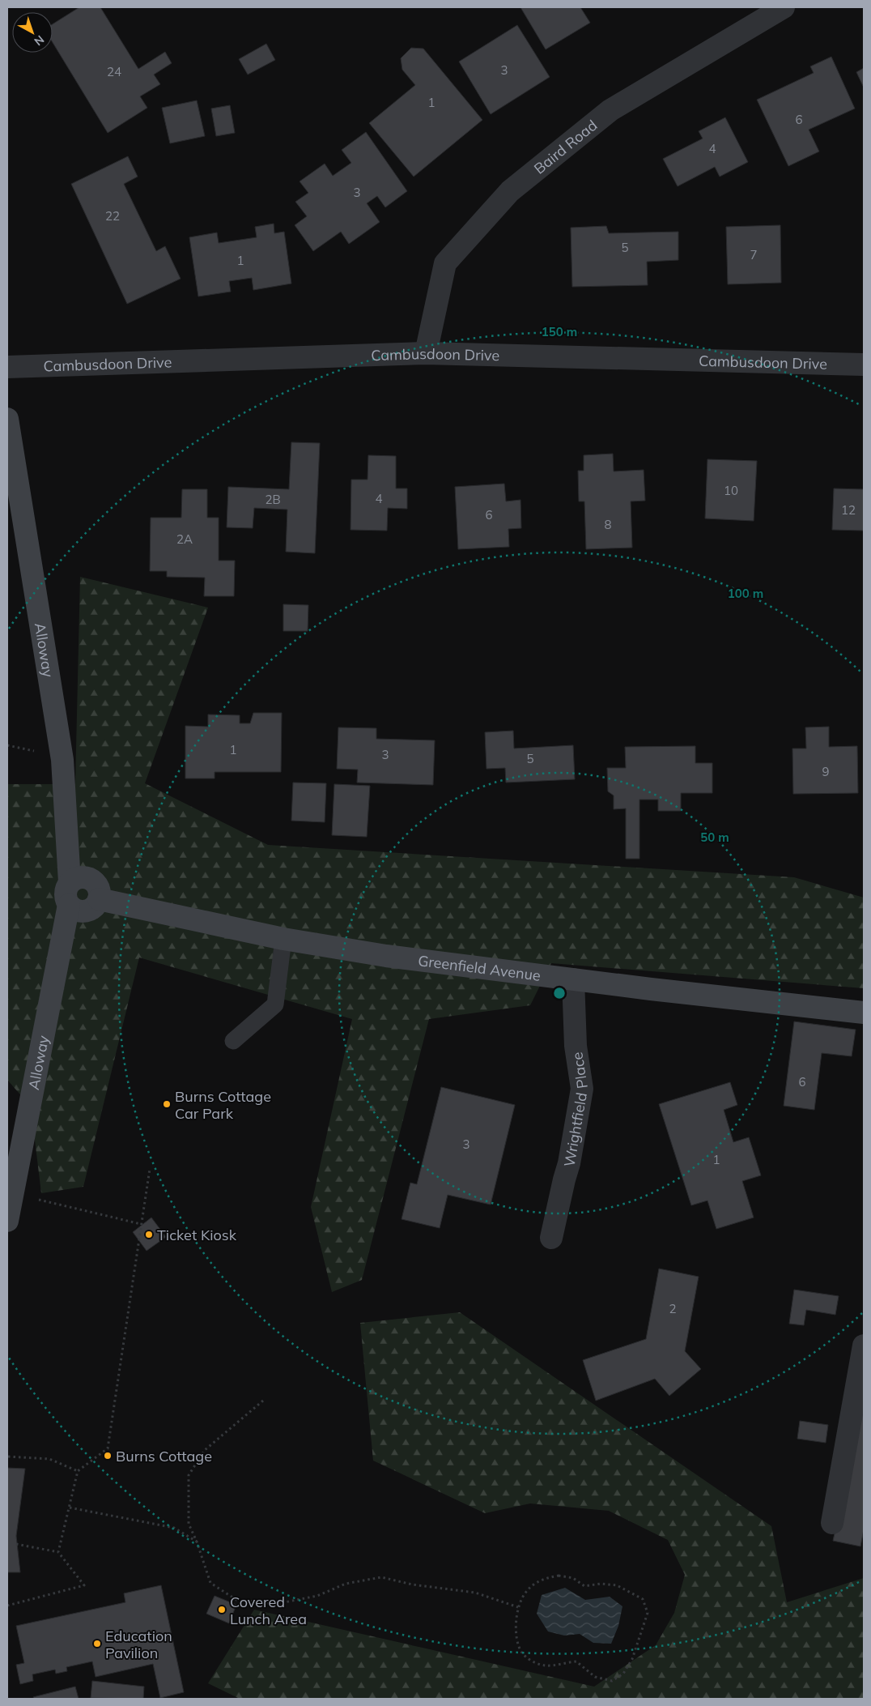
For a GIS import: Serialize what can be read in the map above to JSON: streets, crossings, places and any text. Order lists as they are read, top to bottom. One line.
{"streets":{"main road":["Alloway","Greenfield Avenue"],"street":["Baird Road","Cambusdoon Drive","Wrightfield Place"]},"crossings":[["Baird Road","Cambusdoon Drive"],["Alloway","Greenfield Avenue"],["Greenfield Avenue","Wrightfield Place"]],"places":["Burns Cottage Car Park","Ticket Kiosk","Burns Cottage","Covered Lunch Area","Education Pavilion"],"house_numbers":["3","24","1","6","4","3","22","5","7","1","10","4","2B","12","6","8","2A","1","3","5","9","6","3","1","2"],"north":"bottom right","rings":["150 m","100 m","50 m"]}
